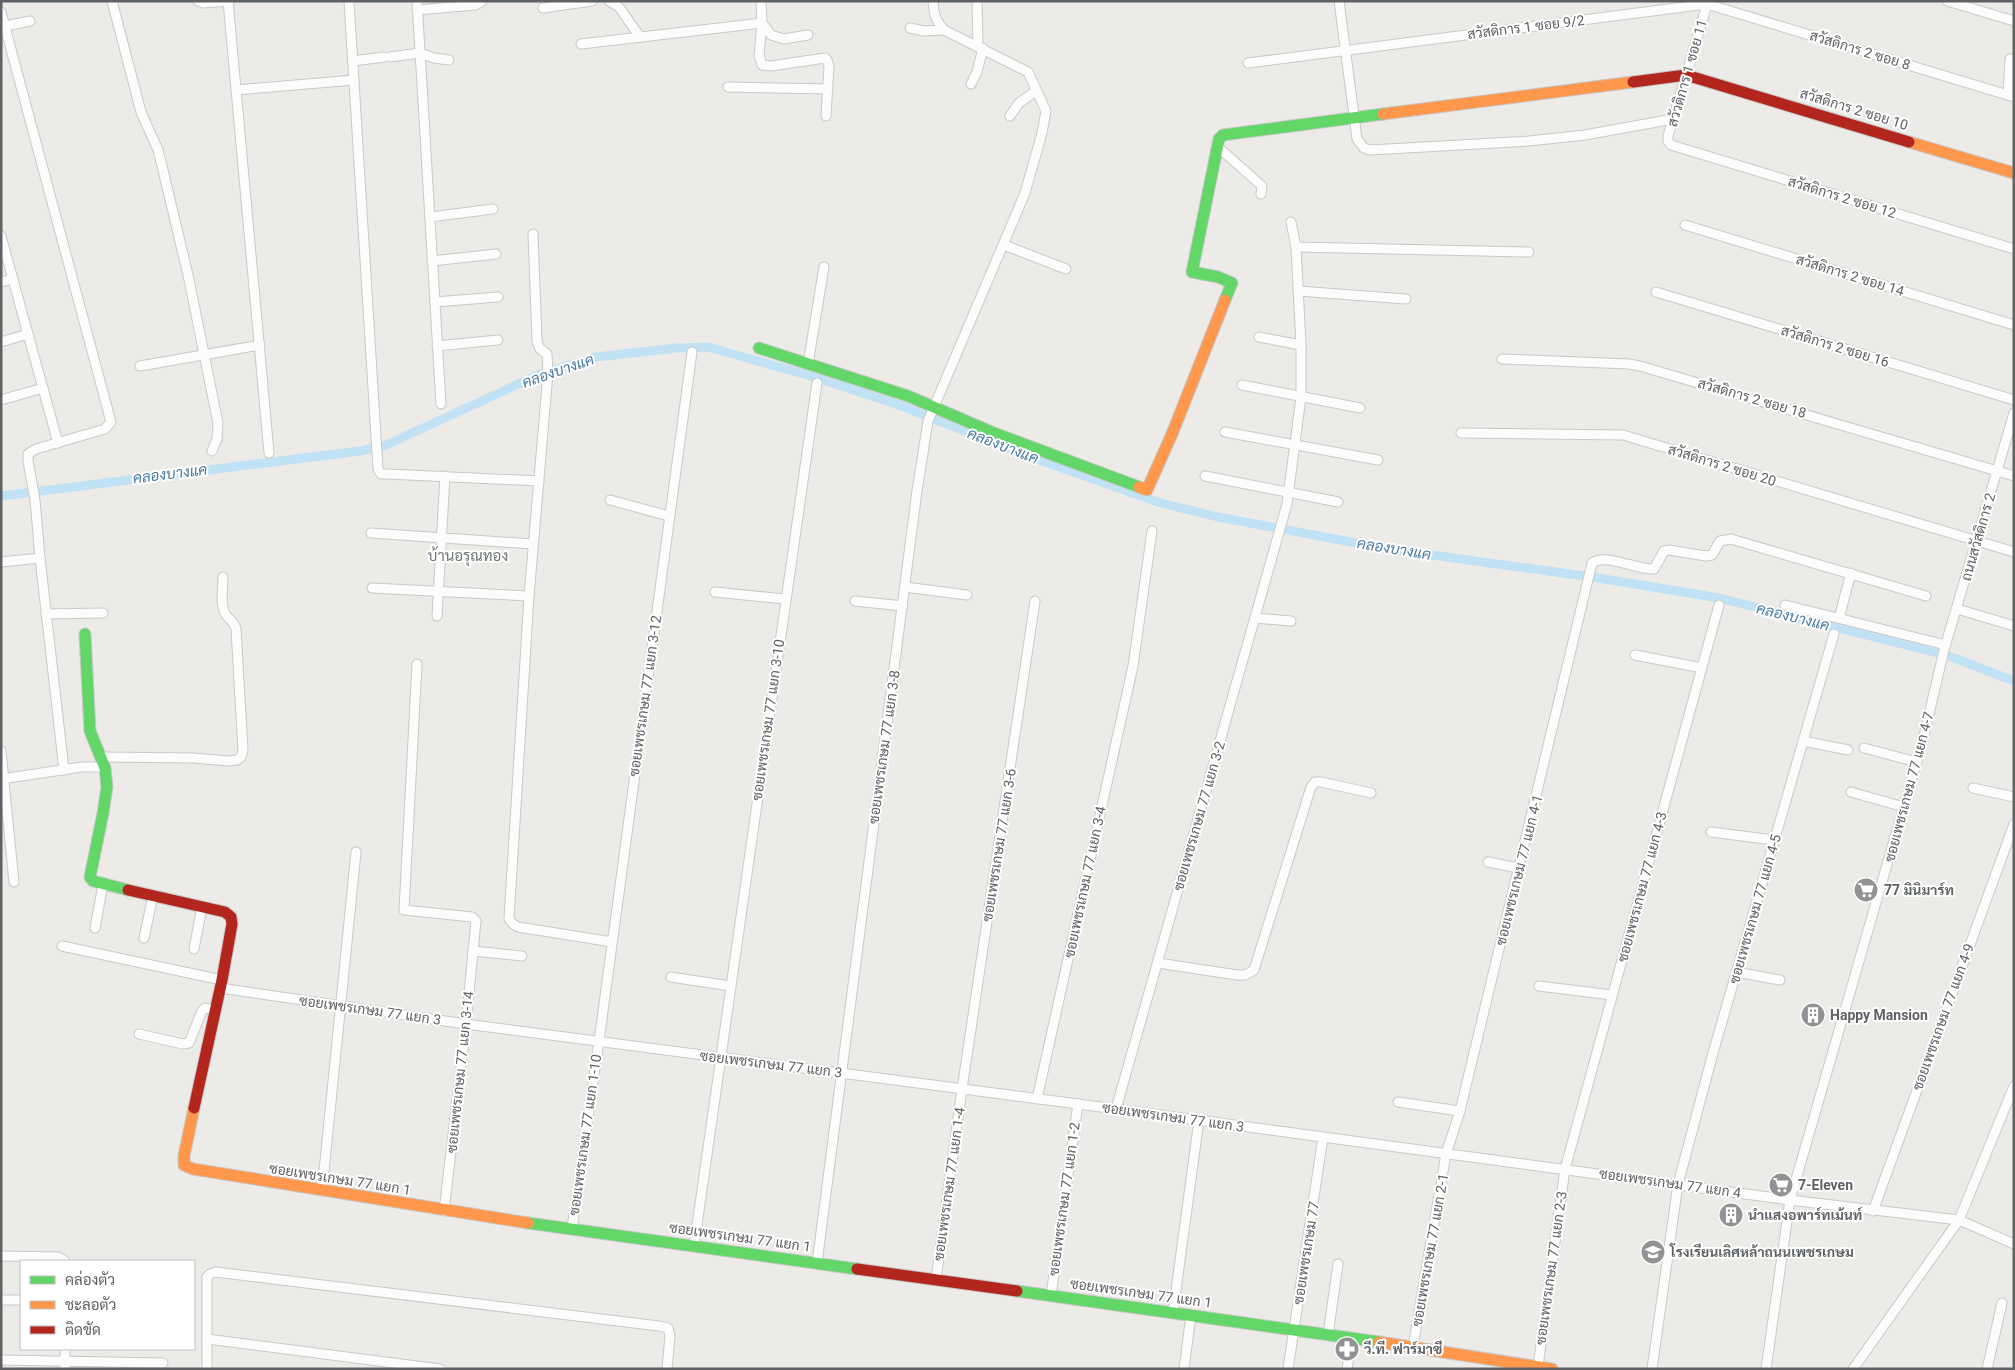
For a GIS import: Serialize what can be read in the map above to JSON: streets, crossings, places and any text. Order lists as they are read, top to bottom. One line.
{"streets":{"street":["สวัสดิการ 1 ซอย 9/2","สวัสดิการ 2 ซอย 8","สวัวดิการ 1 ซอย 11","สวัสดิการ 2 ซอย 10","สวัสดิการ 2 ซอย 12","สวัสดิการ 2 ซอย 14","สวัสดิการ 2 ซอย 16","สวัสดิการ 2 ซอย 18","สวัสดิการ 2 ซอย 20","ถนนสวัสดิการ 2","ซอยเพชรเกษม 77 แยก 3-12","ซอยเพชรเกษม 77 แยก 3-10","ซอยเพชรเกษม 77 แยก 3-8","ซอยเพชรเกษม 77 แยก 4-7","ซอยเพชรเกษม 77 แยก 3-2","ซอยเพชรเกษม 77 แยก 3-6","ซอยเพชรเกษม 77 แยก 4-1","ซอยเพชรเกษม 77 แยก 3-4","ซอยเพชรเกษม 77 แยก 4-3","ซอยเพชรเกษม 77 แยก 4-5","ซอยเพชรเกษม 77 แยก 3","ซอยเพชรเกษม 77 แยก 4-9","ซอยเพชรเกษม 77 แยก 3-14","ซอยเพชรเกษม 77 แยก 1-10","ซอยเพชรเกษม 77 แยก 1","ซอยเพชรเกษม 77 แยก 4","ซอยเพชรเกษม 77 แยก 1-4","ซอยเพชรเกษม 77 แยก 1-2","ซอยเพชรเกษม 77 แยก 2-1","ซอยเพชรเกษม 77","ซอยเพชรเกษม 77 แยก 2-3"]},"crossings":[["สวัสดิการ 1 ซอย 9/2","สวัสดิการ 2 ซอย 8"],["สวัสดิการ 1 ซอย 9/2","สวัวดิการ 1 ซอย 11"],["สวัสดิการ 2 ซอย 8","สวัวดิการ 1 ซอย 11"],["สวัวดิการ 1 ซอย 11","สวัสดิการ 2 ซอย 10"],["สวัวดิการ 1 ซอย 11","สวัสดิการ 2 ซอย 12"],["สวัสดิการ 2 ซอย 18","ถนนสวัสดิการ 2"],["สวัสดิการ 2 ซอย 20","ถนนสวัสดิการ 2"],["ถนนสวัสดิการ 2","ซอยเพชรเกษม 77 แยก 4-7"],["ซอยเพชรเกษม 77 แยก 3-12","ซอยเพชรเกษม 77 แยก 3"],["ซอยเพชรเกษม 77 แยก 3-12","ซอยเพชรเกษม 77 แยก 1-10"],["ซอยเพชรเกษม 77 แยก 3-10","ซอยเพชรเกษม 77 แยก 3"],["ซอยเพชรเกษม 77 แยก 3-10","ซอยเพชรเกษม 77 แยก 1"],["ซอยเพชรเกษม 77 แยก 3-8","ซอยเพชรเกษม 77 แยก 3"],["ซอยเพชรเกษม 77 แยก 3-8","ซอยเพชรเกษม 77 แยก 1"],["ซอยเพชรเกษม 77 แยก 4-7","ซอยเพชรเกษม 77 แยก 4"],["ซอยเพชรเกษม 77 แยก 3-2","ซอยเพชรเกษม 77 แยก 3"],["ซอยเพชรเกษม 77 แยก 3-6","ซอยเพชรเกษม 77 แยก 3"],["ซอยเพชรเกษม 77 แยก 3-6","ซอยเพชรเกษม 77 แยก 1-4"],["ซอยเพชรเกษม 77 แยก 4-1","ซอยเพชรเกษม 77 แยก 4"],["ซอยเพชรเกษม 77 แยก 4-1","ซอยเพชรเกษม 77 แยก 2-1"],["ซอยเพชรเกษม 77 แยก 3-4","ซอยเพชรเกษม 77 แยก 3"],["ซอยเพชรเกษม 77 แยก 4-3","ซอยเพชรเกษม 77 แยก 4"],["ซอยเพชรเกษม 77 แยก 4-3","ซอยเพชรเกษม 77 แยก 2-3"],["ซอยเพชรเกษม 77 แยก 4-5","ซอยเพชรเกษม 77 แยก 4"],["ซอยเพชรเกษม 77 แยก 3","ซอยเพชรเกษม 77 แยก 3-14"],["ซอยเพชรเกษม 77 แยก 3","ซอยเพชรเกษม 77 แยก 1-10"],["ซอยเพชรเกษม 77 แยก 3","ซอยเพชรเกษม 77 แยก 4"],["ซอยเพชรเกษม 77 แยก 3","ซอยเพชรเกษม 77 แยก 1-4"],["ซอยเพชรเกษม 77 แยก 3","ซอยเพชรเกษม 77 แยก 1-2"],["ซอยเพชรเกษม 77 แยก 3","ซอยเพชรเกษม 77"],["ซอยเพชรเกษม 77 แยก 4-9","ซอยเพชรเกษม 77 แยก 4"],["ซอยเพชรเกษม 77 แยก 3-14","ซอยเพชรเกษม 77 แยก 1"],["ซอยเพชรเกษม 77 แยก 1-10","ซอยเพชรเกษม 77 แยก 1"],["ซอยเพชรเกษม 77 แยก 1","ซอยเพชรเกษม 77 แยก 1-4"],["ซอยเพชรเกษม 77 แยก 1","ซอยเพชรเกษม 77 แยก 1-2"],["ซอยเพชรเกษม 77 แยก 1","ซอยเพชรเกษม 77 แยก 2-1"],["ซอยเพชรเกษม 77 แยก 1","ซอยเพชรเกษม 77"],["ซอยเพชรเกษม 77 แยก 1","ซอยเพชรเกษม 77 แยก 2-3"],["ซอยเพชรเกษม 77 แยก 4","ซอยเพชรเกษม 77 แยก 2-1"],["ซอยเพชรเกษม 77 แยก 4","ซอยเพชรเกษม 77"],["ซอยเพชรเกษม 77 แยก 4","ซอยเพชรเกษม 77 แยก 2-3"]],"districts":["บ้านอรุณทอง"],"water":["คลองบางแค"],"places":{"supermarket":["77 มินิมาร์ท","7-Eleven"],"building":["Happy Mansion","นำแสงอพาร์ทเม้นท์"],"school or university":["โรงเรียนเลิศหล้าถนนเพชรเกษม"],"pharmacy":["วี.ที. ฟาร์มาซี"]},"legend":["คล่องตัว","ชะลอตัว","ติดขัด"]}
